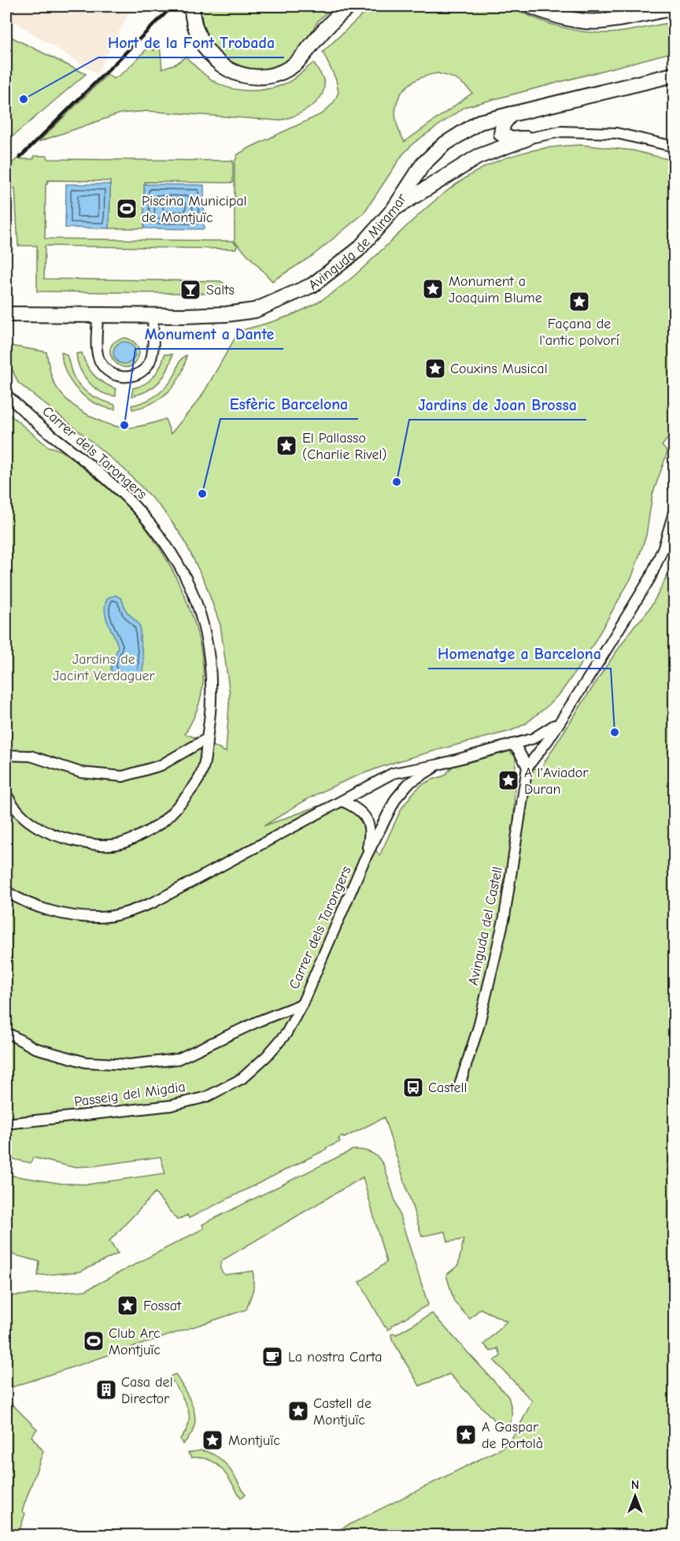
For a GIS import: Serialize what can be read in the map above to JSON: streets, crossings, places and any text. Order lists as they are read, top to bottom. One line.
{"streets":{"street":["Avinguda de Miramar","Carrer dels Tarongers","Avinguda del Castell","Passeig del Migdia"]},"crossings":[["Carrer dels Tarongers","Avinguda del Castell"],["Carrer dels Tarongers","Passeig del Migdia"]],"parks":["Jardins de Jacint Verdaguer"],"places":{"other":["Hort de la Font Trobada","Monument a Dante","Jardins de Joan Brossa","Esfèric Barcelona","Homenatge a Barcelona"],"sports":["Piscina Municipal de Montjuïc","Club Arc Montjuïc"],"place":["Monument a Joaquim Blume","Façana de l'antic polvorí","Couxins Musical","El Pallasso (Charlie Rivel)","A l'Aviador Duran","Fossat","Castell de Montjuïc","A Gaspar de Portolà","Montjuïc"],"bar":["Salts"],"bus stop":["Castell"],"cafe":["La nostra Carta"],"building":["Casa del Director"]},"north":"top"}
